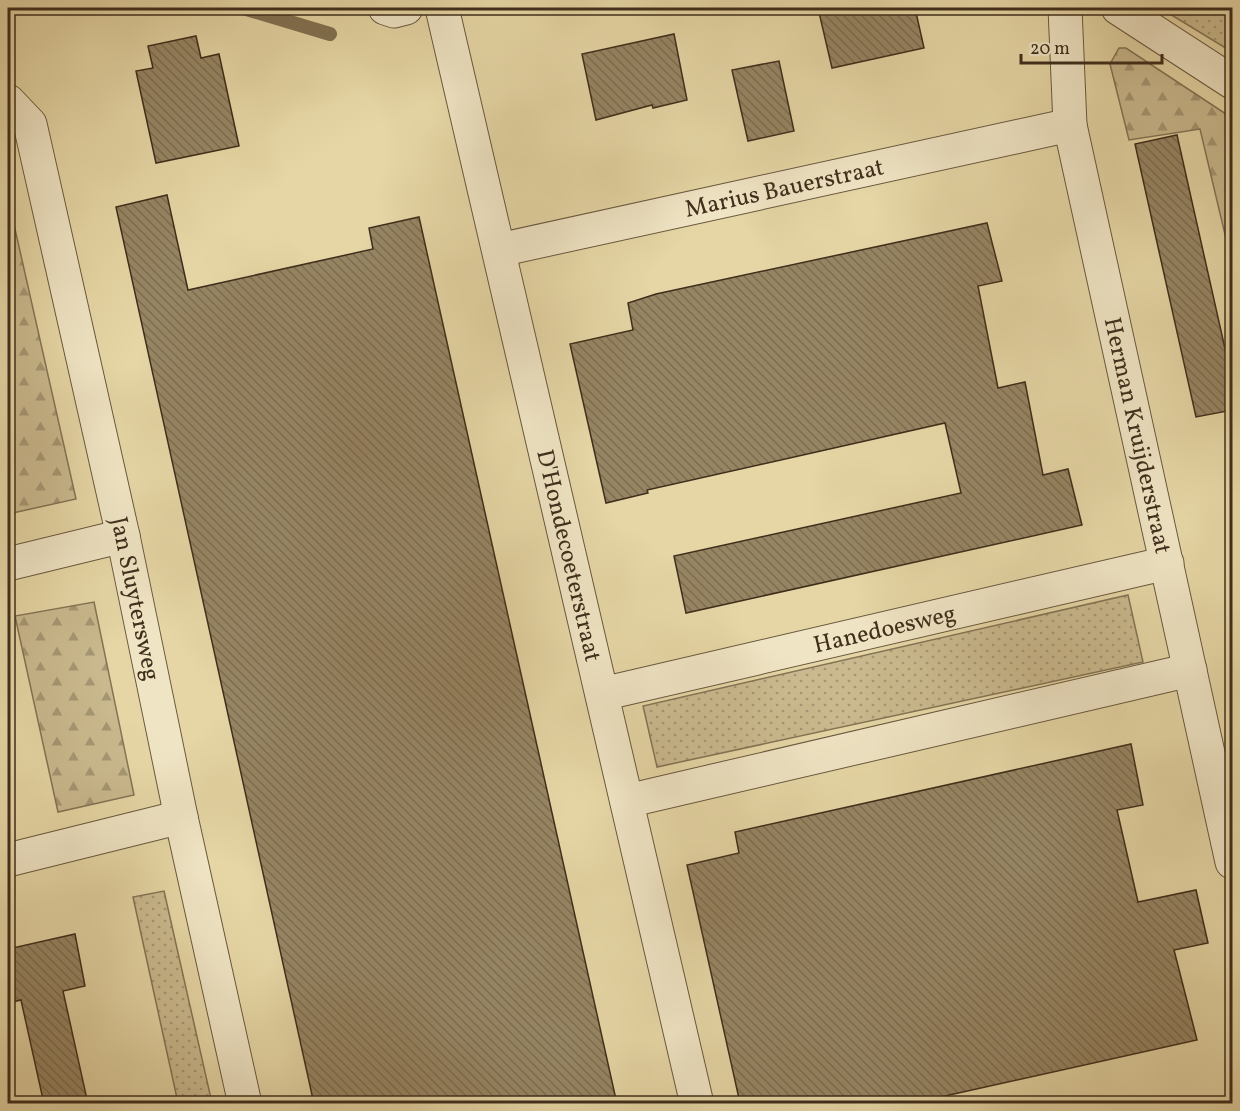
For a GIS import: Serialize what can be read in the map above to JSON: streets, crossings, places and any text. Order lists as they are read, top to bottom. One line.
{"streets":{"street":["Marius Bauerstraat","Herman Kruijderstraat","D'Hondecoeterstraat","Jan Sluytersweg","Hanedoesweg"]},"crossings":[["Marius Bauerstraat","Herman Kruijderstraat"],["Marius Bauerstraat","D'Hondecoeterstraat"],["Herman Kruijderstraat","Hanedoesweg"],["D'Hondecoeterstraat","Hanedoesweg"]],"scale_bar":"20 m"}
